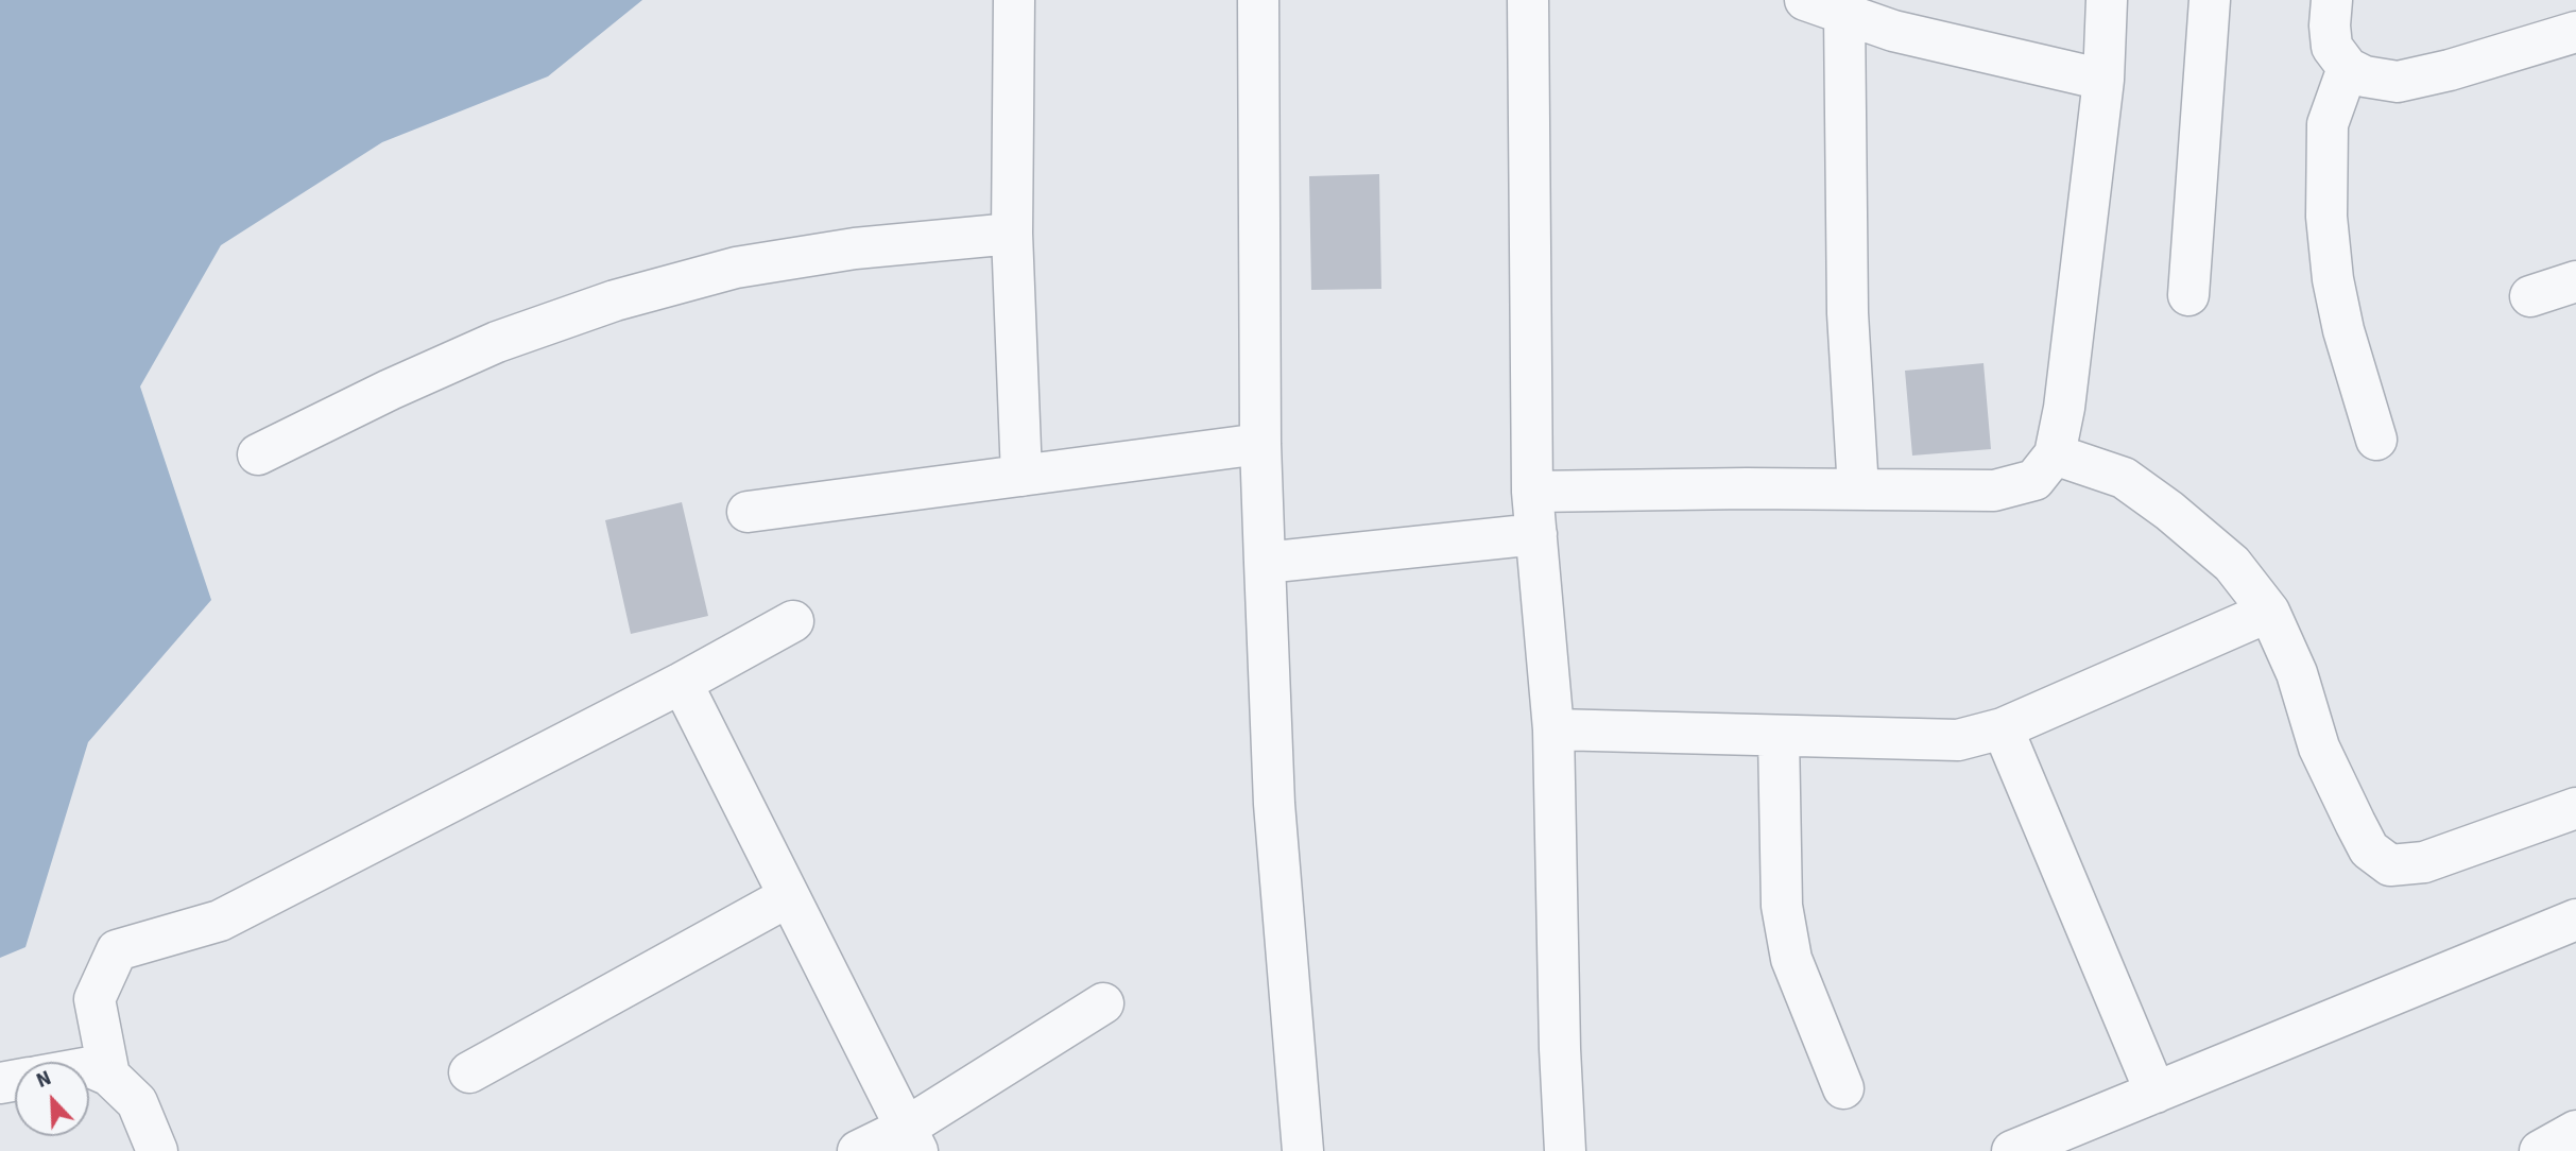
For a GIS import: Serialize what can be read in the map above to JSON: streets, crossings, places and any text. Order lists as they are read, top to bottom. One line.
{"north":"top left"}
